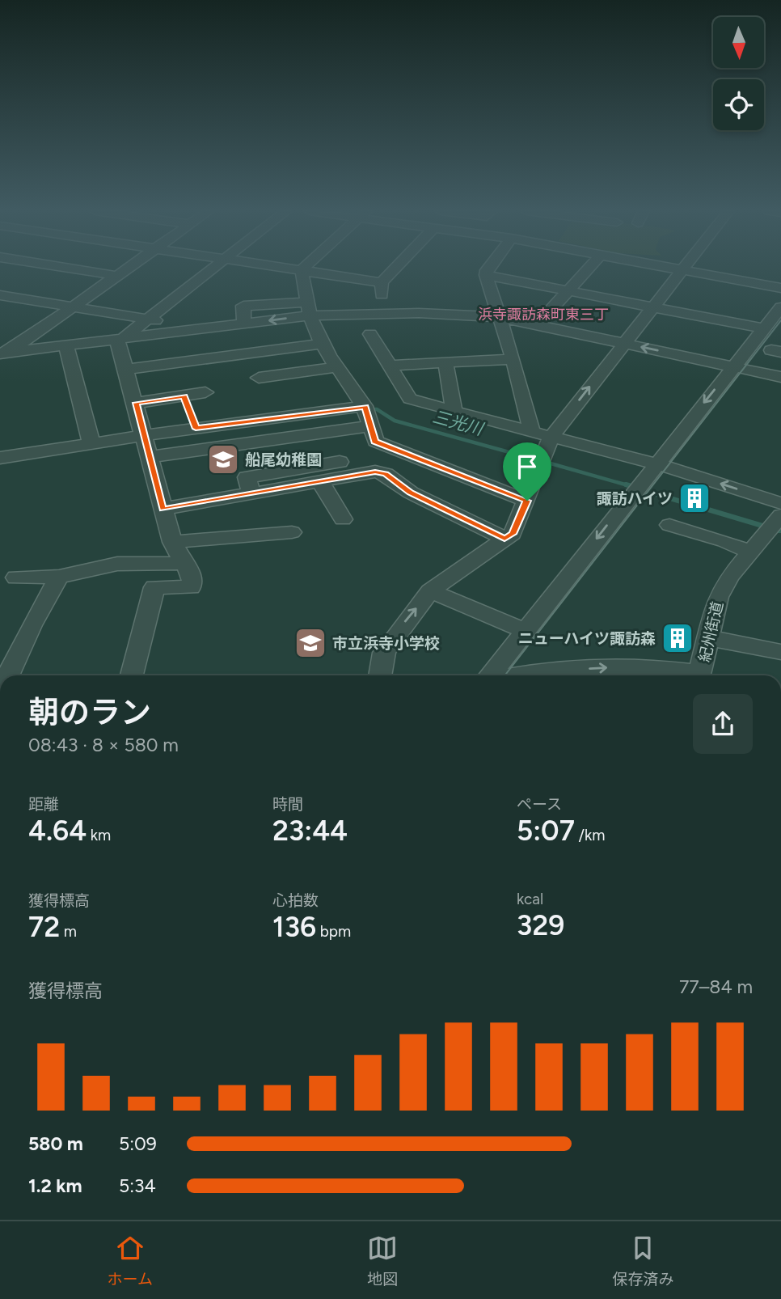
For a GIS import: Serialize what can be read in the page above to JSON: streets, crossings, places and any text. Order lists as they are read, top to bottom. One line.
{"streets":{"street":["紀州街道"]},"districts":["浜寺諏訪森町東三丁"],"water":["三光川"],"places":{"school or university":["船尾幼稚園","市立浜寺小学校"],"building":["諏訪ハイツ","ニューハイツ諏訪森"]},"north":"bottom","page":{"heading":["朝のラン","08:43 · 8 × 580 m"],"stats":[["距離","4.64 km"],["時間","23:44"],["ペース","5:07 /km"],["獲得標高","72 m"],["心拍数","136 bpm"],["kcal","329"]],"chart":["獲得標高","77–84 m"],"list":[{"name":"580 m","note":"5:09"},{"name":"1.2 km","note":"5:34"}],"tabs":["ホーム","地図","保存済み"]}}
